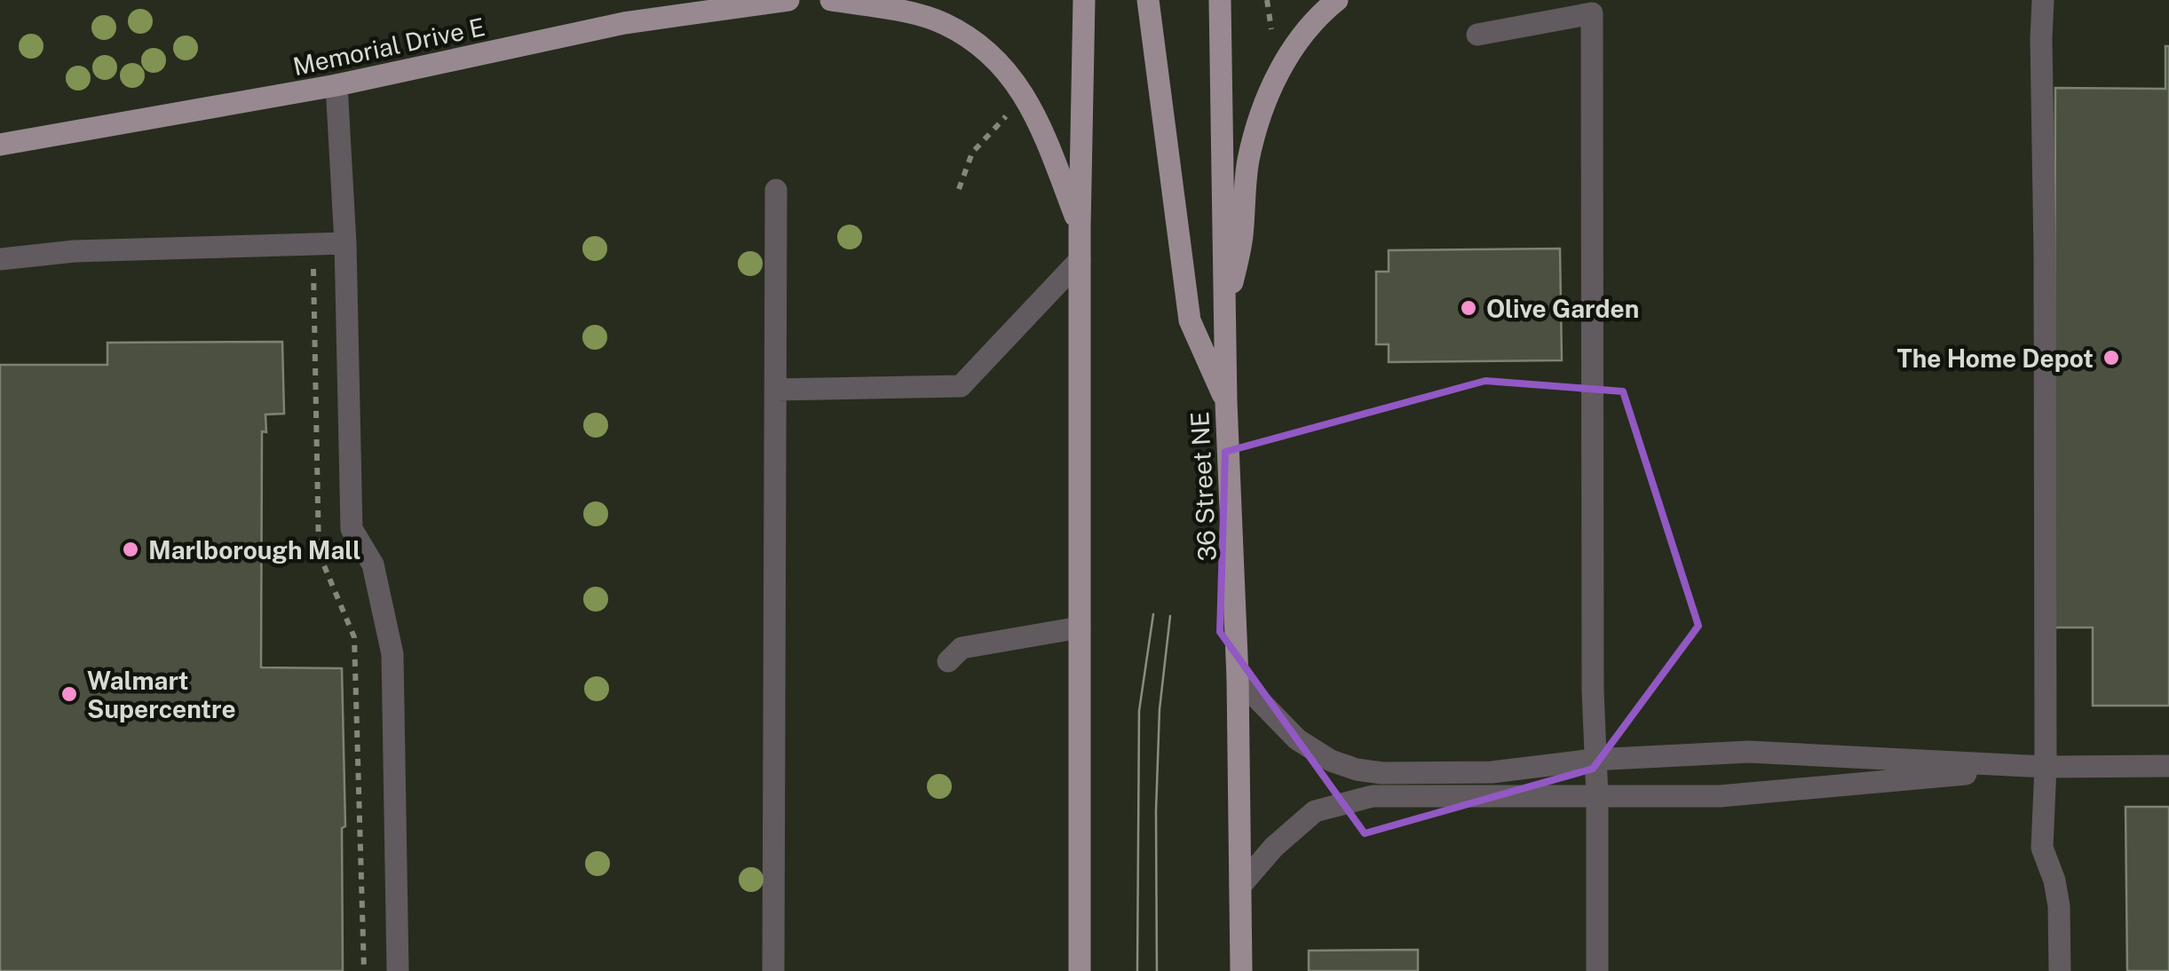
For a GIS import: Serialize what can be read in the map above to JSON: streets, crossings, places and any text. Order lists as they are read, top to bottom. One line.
{"streets":{"main road":["Memorial Drive E","36 Street NE"]},"places":["Olive Garden","The Home Depot","Marlborough Mall","Walmart Supercentre"]}
